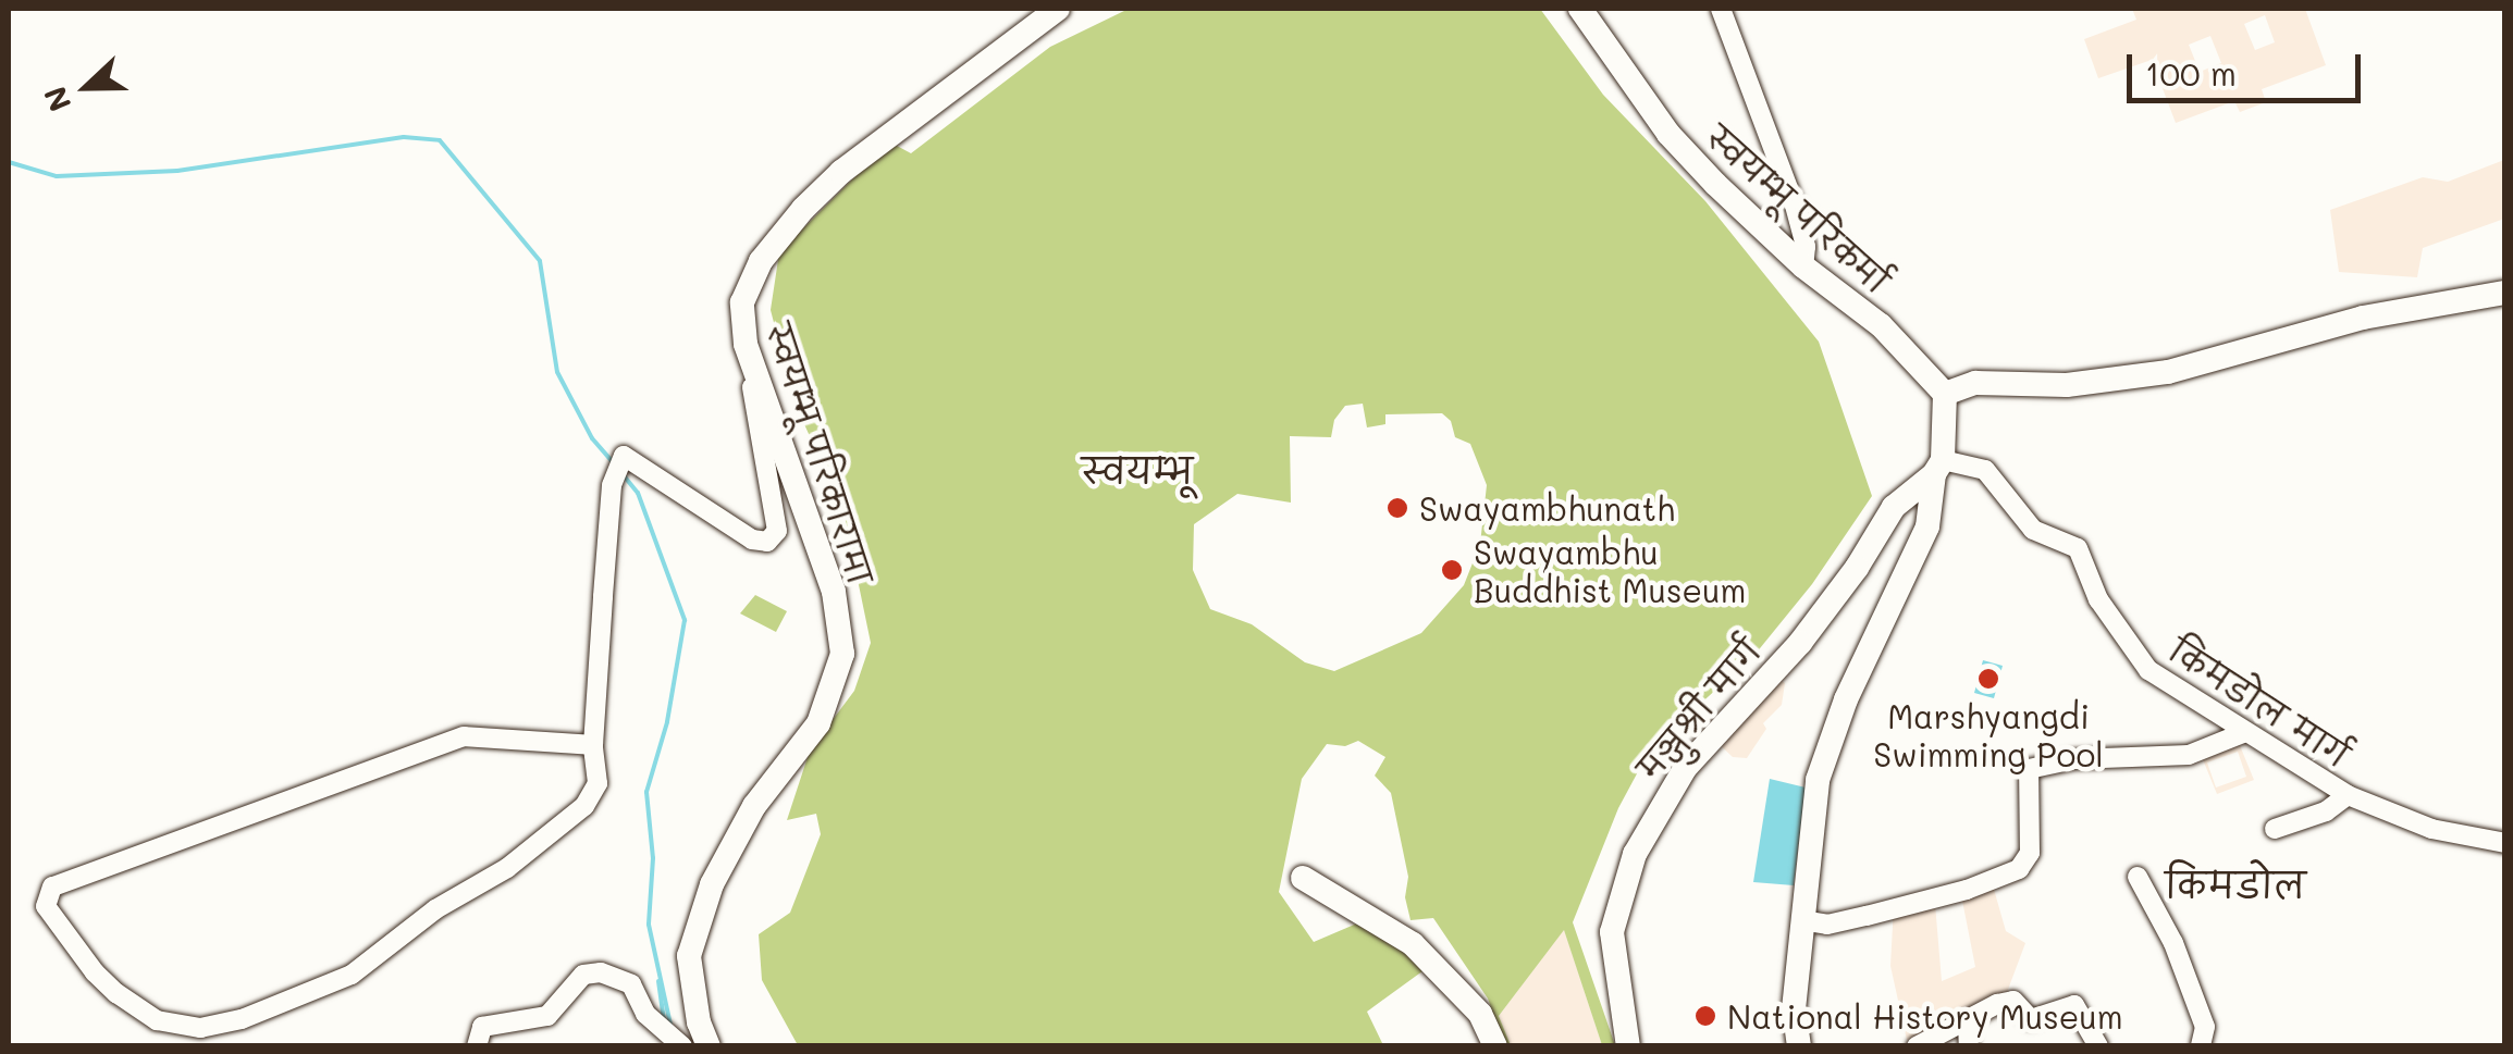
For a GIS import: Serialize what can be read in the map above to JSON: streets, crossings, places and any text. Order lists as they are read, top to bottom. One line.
{"streets":{"main road":["स्वयम्भू परिकर्मा","स्वयम्भू परिकारामा","मञ्जुश्री मार्ग"],"street":["किमडोल मार्ग"]},"crossings":[["किमडोल मार्ग","मञ्जुश्री मार्ग"]],"districts":["स्वयम्भू","किमडोल"],"places":["Swayambhunath","Swayambhu Buddhist Museum","Marshyangdi Swimming Pool","National History Museum"],"scale_bar":"100 m","north":"left"}
